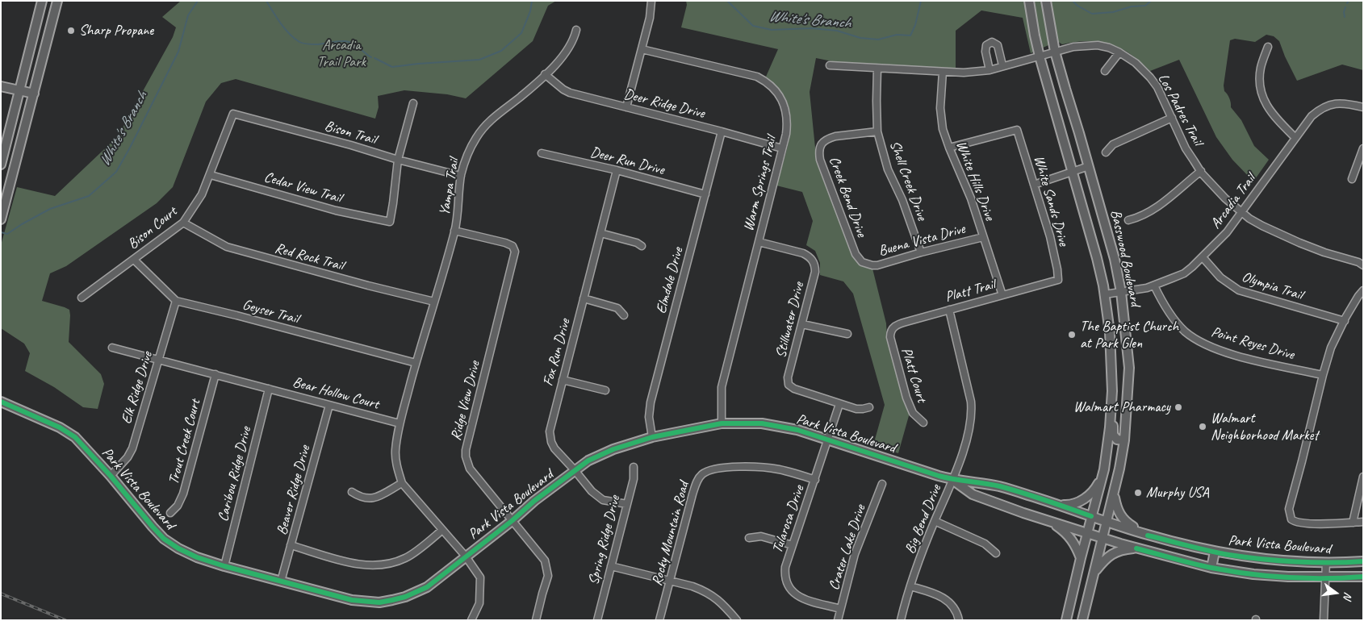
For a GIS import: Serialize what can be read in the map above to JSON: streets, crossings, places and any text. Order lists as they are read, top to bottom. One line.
{"streets":{"main road":["Basswood Boulevard","Park Vista Boulevard"],"street":["Deer Ridge Drive","Los Padres Trail","Bison Trail","Deer Run Drive","Shell Creek Drive","White Hills Drive","Warm Springs Trail","Yampa Trail","Cedar View Trail","Creek Bend Drive","White Sands Drive","Arcadia Trail","Bison Court","Buena Vista Drive","Red Rock Trail","Elmdale Drive","Olympia Trail","Platt Trail","Geyser Trail","Stillwater Drive","Point Reyes Drive","Fox Run Drive","Platt Court","Elk Ridge Drive","Bear Hollow Court","Ridge View Drive","Trout Creek Court","Caribou Ridge Drive","Beaver Ridge Drive","Tularosa Drive","Big Bend Drive","Rocky Mountain Road","Spring Ridge Drive","Crater Lake Drive"]},"crossings":[["Deer Ridge Drive","Warm Springs Trail"],["Deer Ridge Drive","Yampa Trail"],["Deer Ridge Drive","Elmdale Drive"],["Los Padres Trail","Shell Creek Drive"],["Los Padres Trail","White Hills Drive"],["Los Padres Trail","Arcadia Trail"],["Los Padres Trail","Basswood Boulevard"],["Bison Trail","Yampa Trail"],["Bison Trail","Cedar View Trail"],["Bison Trail","Bison Court"],["Deer Run Drive","Elmdale Drive"],["Deer Run Drive","Fox Run Drive"],["Shell Creek Drive","Creek Bend Drive"],["Shell Creek Drive","Buena Vista Drive"],["White Hills Drive","White Sands Drive"],["White Hills Drive","Buena Vista Drive"],["White Hills Drive","Platt Trail"],["Warm Springs Trail","Stillwater Drive"],["Warm Springs Trail","Park Vista Boulevard"],["Yampa Trail","Red Rock Trail"],["Yampa Trail","Geyser Trail"],["Yampa Trail","Bear Hollow Court"],["Yampa Trail","Ridge View Drive"],["Cedar View Trail","Bison Court"],["Creek Bend Drive","Buena Vista Drive"],["White Sands Drive","Platt Trail"],["Arcadia Trail","Basswood Boulevard"],["Arcadia Trail","Olympia Trail"],["Arcadia Trail","Point Reyes Drive"],["Bison Court","Red Rock Trail"],["Basswood Boulevard","Park Vista Boulevard"],["Elmdale Drive","Park Vista Boulevard"],["Platt Trail","Platt Court"],["Platt Trail","Big Bend Drive"],["Geyser Trail","Elk Ridge Drive"],["Stillwater Drive","Tularosa Drive"],["Fox Run Drive","Park Vista Boulevard"],["Fox Run Drive","Spring Ridge Drive"],["Elk Ridge Drive","Bear Hollow Court"],["Elk Ridge Drive","Park Vista Boulevard"],["Bear Hollow Court","Trout Creek Court"],["Bear Hollow Court","Caribou Ridge Drive"],["Bear Hollow Court","Beaver Ridge Drive"],["Ridge View Drive","Park Vista Boulevard"],["Park Vista Boulevard","Caribou Ridge Drive"],["Park Vista Boulevard","Beaver Ridge Drive"],["Park Vista Boulevard","Tularosa Drive"],["Park Vista Boulevard","Big Bend Drive"],["Tularosa Drive","Rocky Mountain Road"],["Tularosa Drive","Crater Lake Drive"]],"water":["White's Branch"],"parks":["Arcadia Trail Park"],"places":["Sharp Propane","The Baptist Church at Park Glen","Walmart Pharmacy","Walmart Neighborhood Market","Murphy USA"],"north":"right"}
